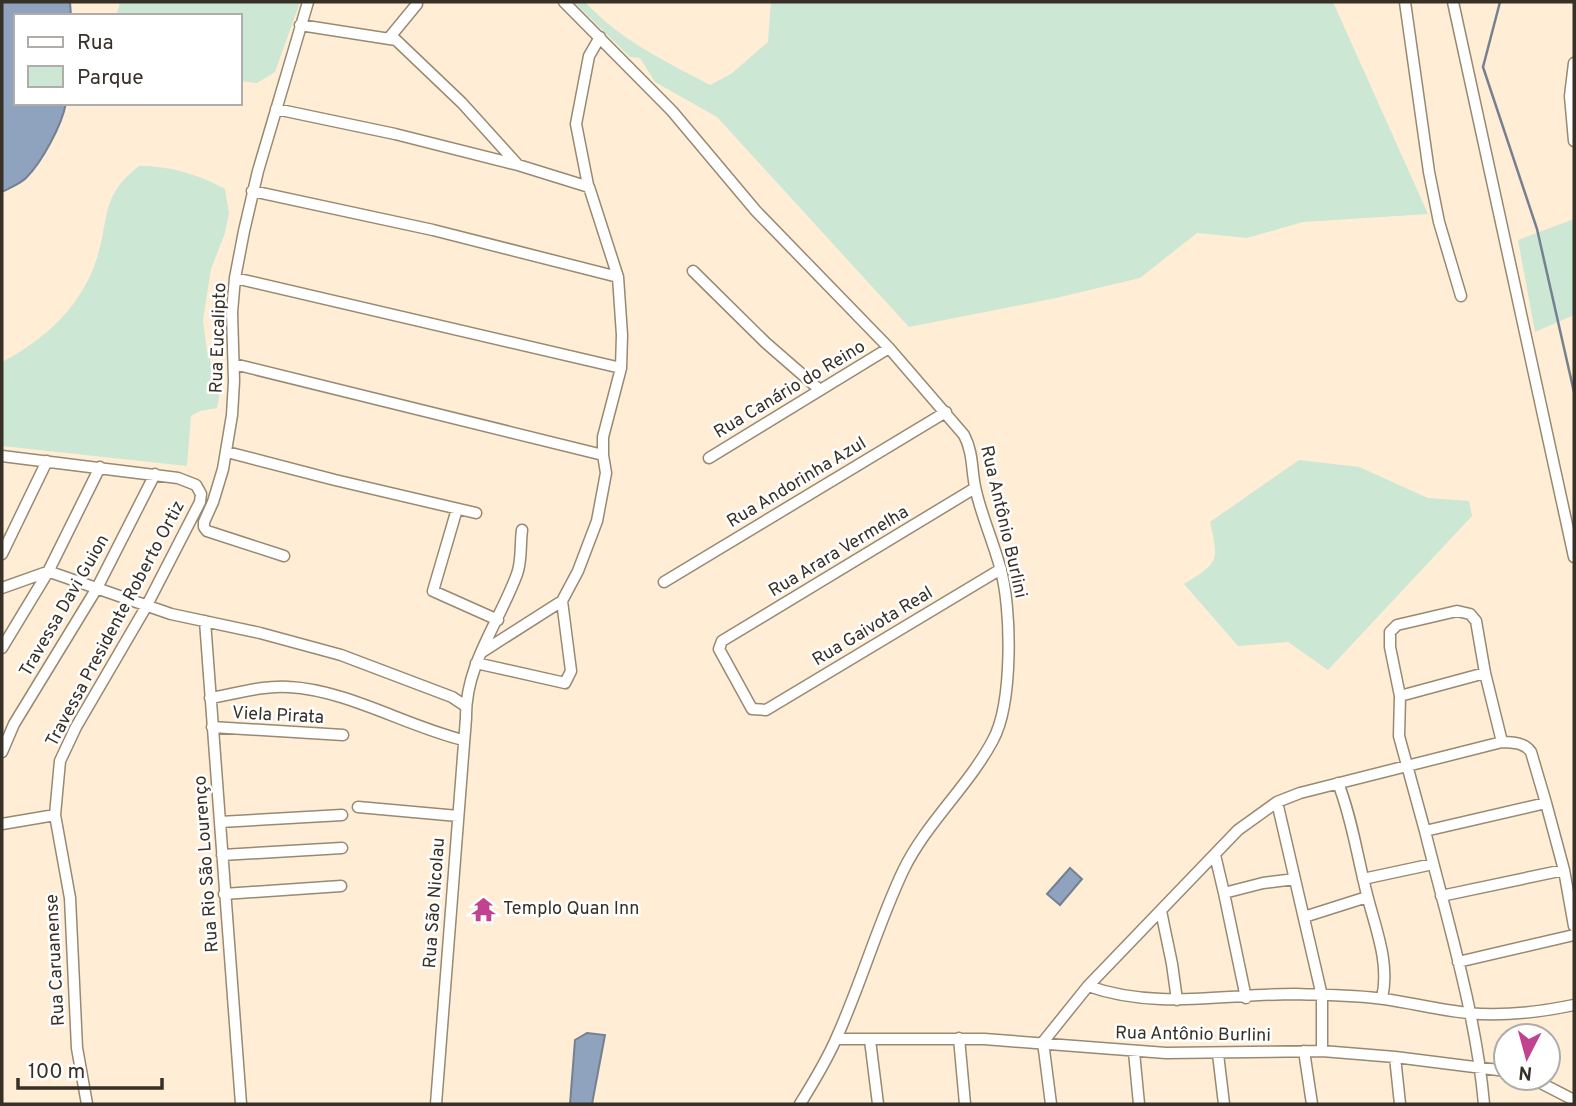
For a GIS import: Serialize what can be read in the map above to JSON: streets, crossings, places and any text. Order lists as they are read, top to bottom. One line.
{"streets":{"street":["Rua Eucalipto","Rua Canário do Reino","Rua Andorinha Azul","Rua Antônio Burlini","Rua Arara Vermelha","Travessa Davi Guion","Travessa Presidente Roberto Ortiz","Rua Gaivota Real","Viela Pirata","Rua Rio São Lourenço","Rua São Nicolau","Rua Caruanense"]},"crossings":[["Rua Canário do Reino","Rua Antônio Burlini"],["Rua Andorinha Azul","Rua Antônio Burlini"],["Rua Antônio Burlini","Rua Arara Vermelha"],["Rua Antônio Burlini","Rua Gaivota Real"],["Rua Arara Vermelha","Rua Gaivota Real"],["Travessa Presidente Roberto Ortiz","Rua Caruanense"],["Viela Pirata","Rua Rio São Lourenço"]],"places":{"temple":["Templo Quan Inn"]},"legend":["Rua","Parque"],"scale_bar":"100 m","north":"bottom"}
